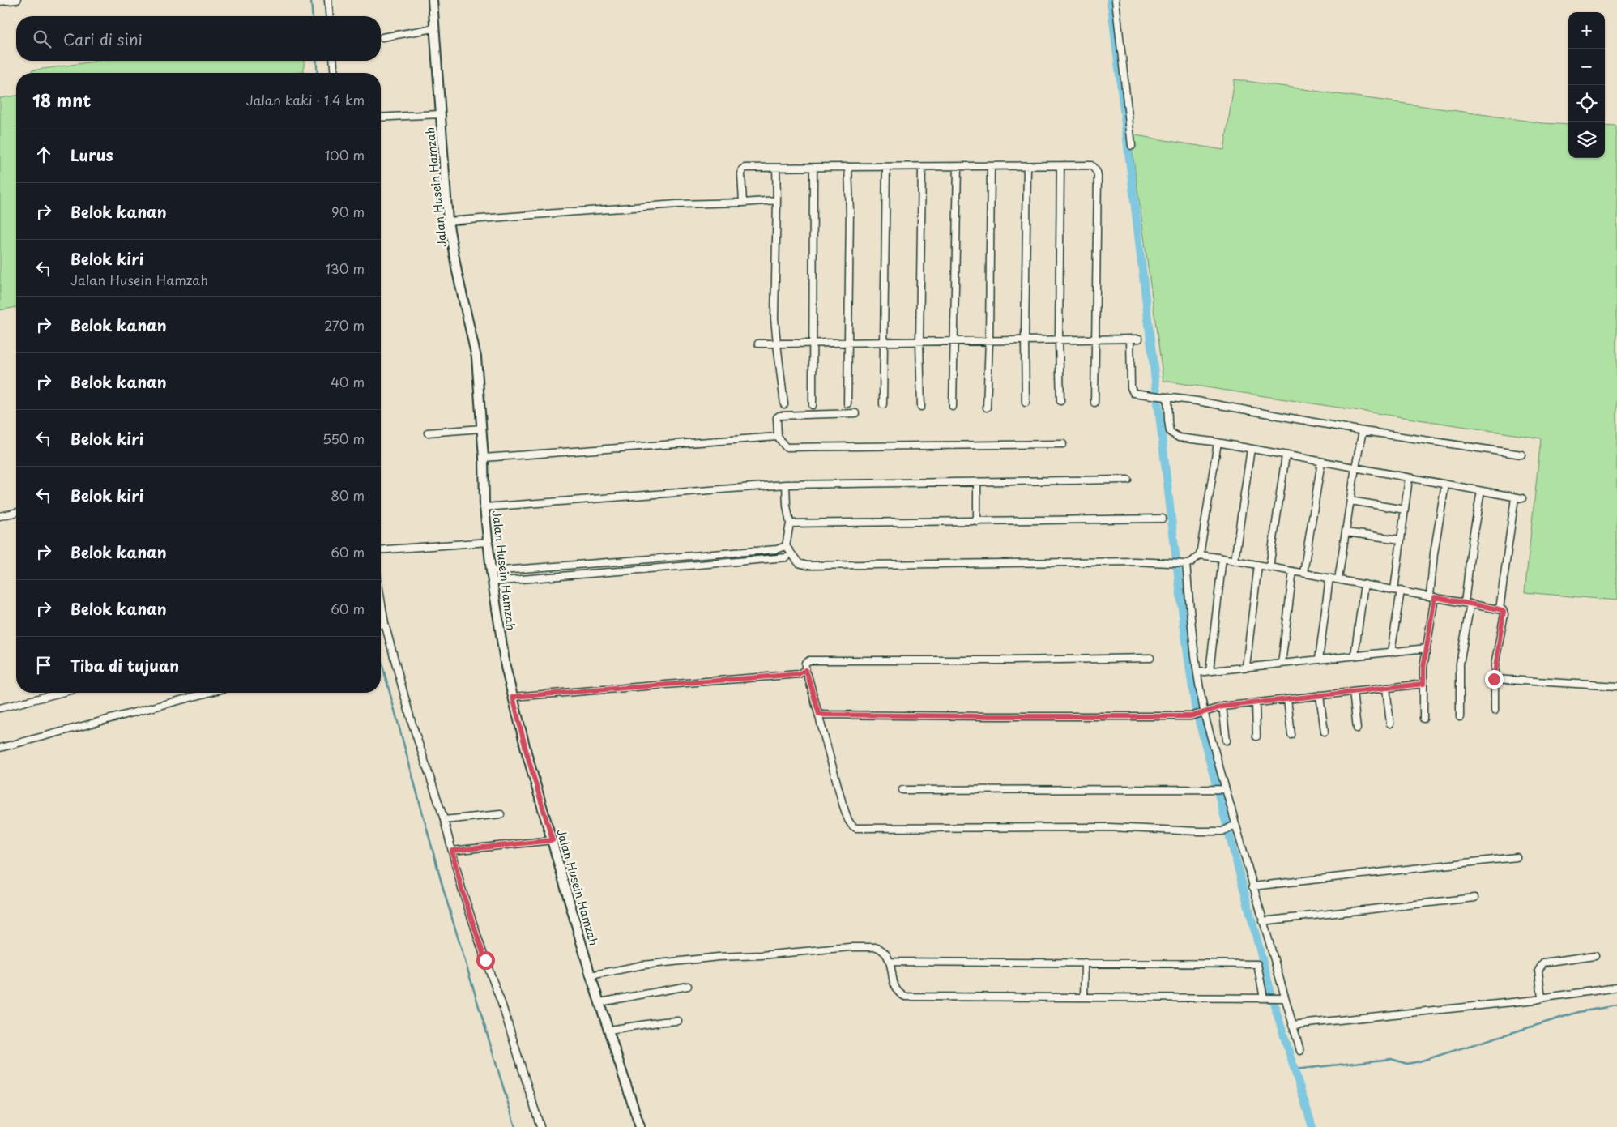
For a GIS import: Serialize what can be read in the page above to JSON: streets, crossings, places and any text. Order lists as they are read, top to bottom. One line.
{"streets":{"street":["Jalan Husein Hamzah"]},"page":{"map_buttons":["+","−"],"search":"Cari di sini","heading":["18 mnt","Jalan kaki · 1.4 km"],"list":[["Lurus","100 m"],["Belok kanan","90 m"],["Belok kiri","Jalan Husein Hamzah","130 m"],["Belok kanan","270 m"],["Belok kanan","40 m"],["Belok kiri","550 m"],["Belok kiri","80 m"],["Belok kanan","60 m"],["Belok kanan","60 m"],"Tiba di tujuan"]}}
